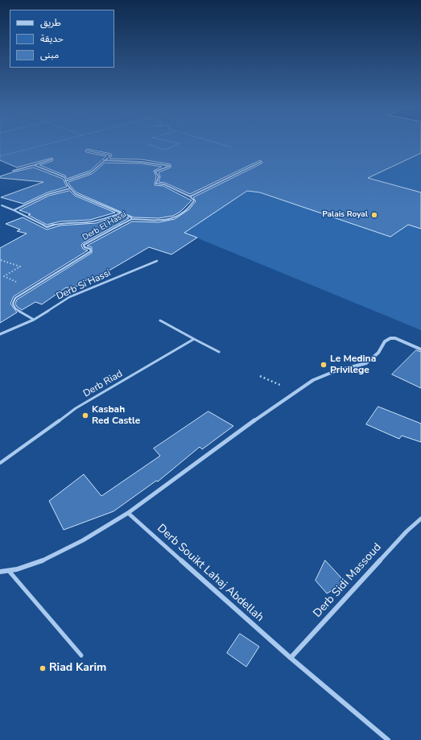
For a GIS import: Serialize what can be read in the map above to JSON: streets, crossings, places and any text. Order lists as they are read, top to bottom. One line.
{"streets":{"street":["Derb Souikt Lahaj Abdellah","Derb Sidi Massoud"],"lane":["Derb El Hassi","Derb Si Hassi","Derb Riad"]},"crossings":[["Derb El Hassi","Derb Si Hassi"],["Derb Souikt Lahaj Abdellah","Derb Sidi Massoud"]],"places":["Palais Royal","Le Medina Privilege","Kasbah Red Castle","Riad Karim"],"legend":["طريق","حديقة","مبنى"]}
